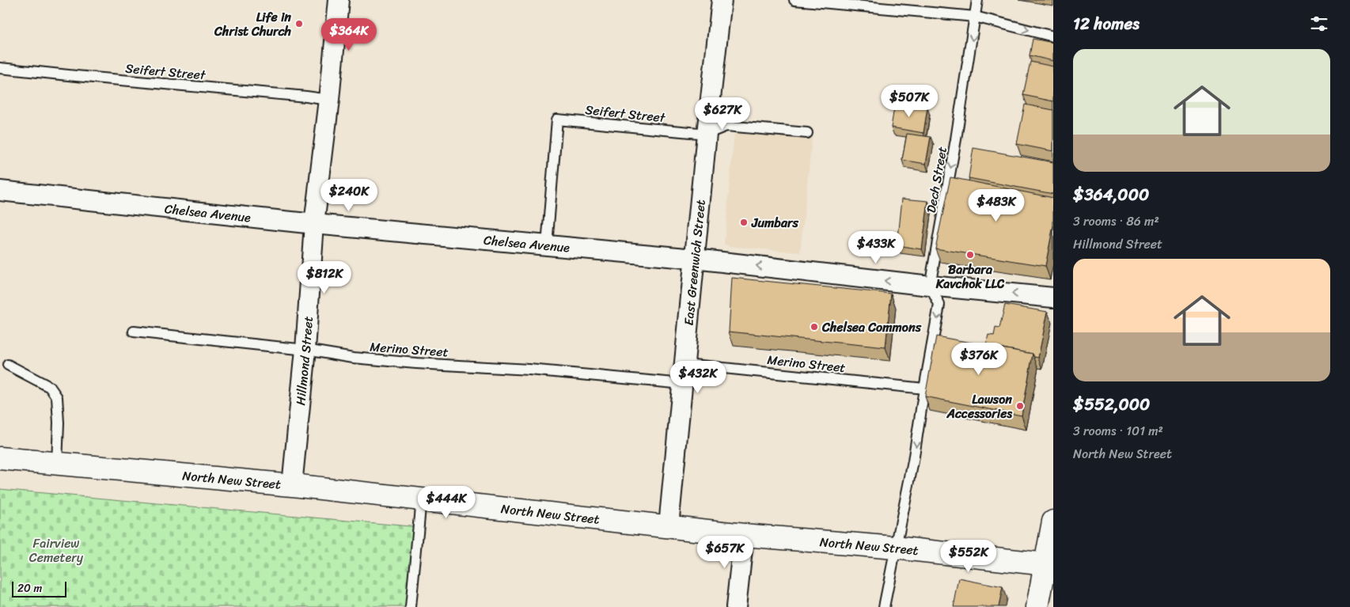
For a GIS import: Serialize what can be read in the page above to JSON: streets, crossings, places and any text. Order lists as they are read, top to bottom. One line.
{"streets":{"street":["Chelsea Avenue","East Greenwich Street","Hillmond Street","North New Street"],"lane":["Seifert Street","Dech Street","Merino Street"]},"crossings":[["Seifert Street","Chelsea Avenue"],["Seifert Street","East Greenwich Street"],["Seifert Street","Hillmond Street"],["Dech Street","Chelsea Avenue"],["Chelsea Avenue","East Greenwich Street"],["Chelsea Avenue","Hillmond Street"],["East Greenwich Street","Merino Street"],["East Greenwich Street","North New Street"],["Merino Street","Hillmond Street"],["Hillmond Street","North New Street"]],"one_way":["Dech Street"],"parks":["Fairview Cemetery"],"places":["Life in Christ Church","Jumbars","Barbara Kavchok LLC","Chelsea Commons","Lawson Accessories"],"scale_bar":"20 m","page":{"heading":"12 homes","price":["$364K","$507K","$627K","$240K","$483K","$433K","$812K","$376K","$432K","$444K","$657K","$552K"],"list":[{"name":"$364,000","note":"3 rooms · 86 m² · Hillmond Street"},{"name":"$552,000","note":"3 rooms · 101 m² · North New Street"}],"scale":"20 m"}}
